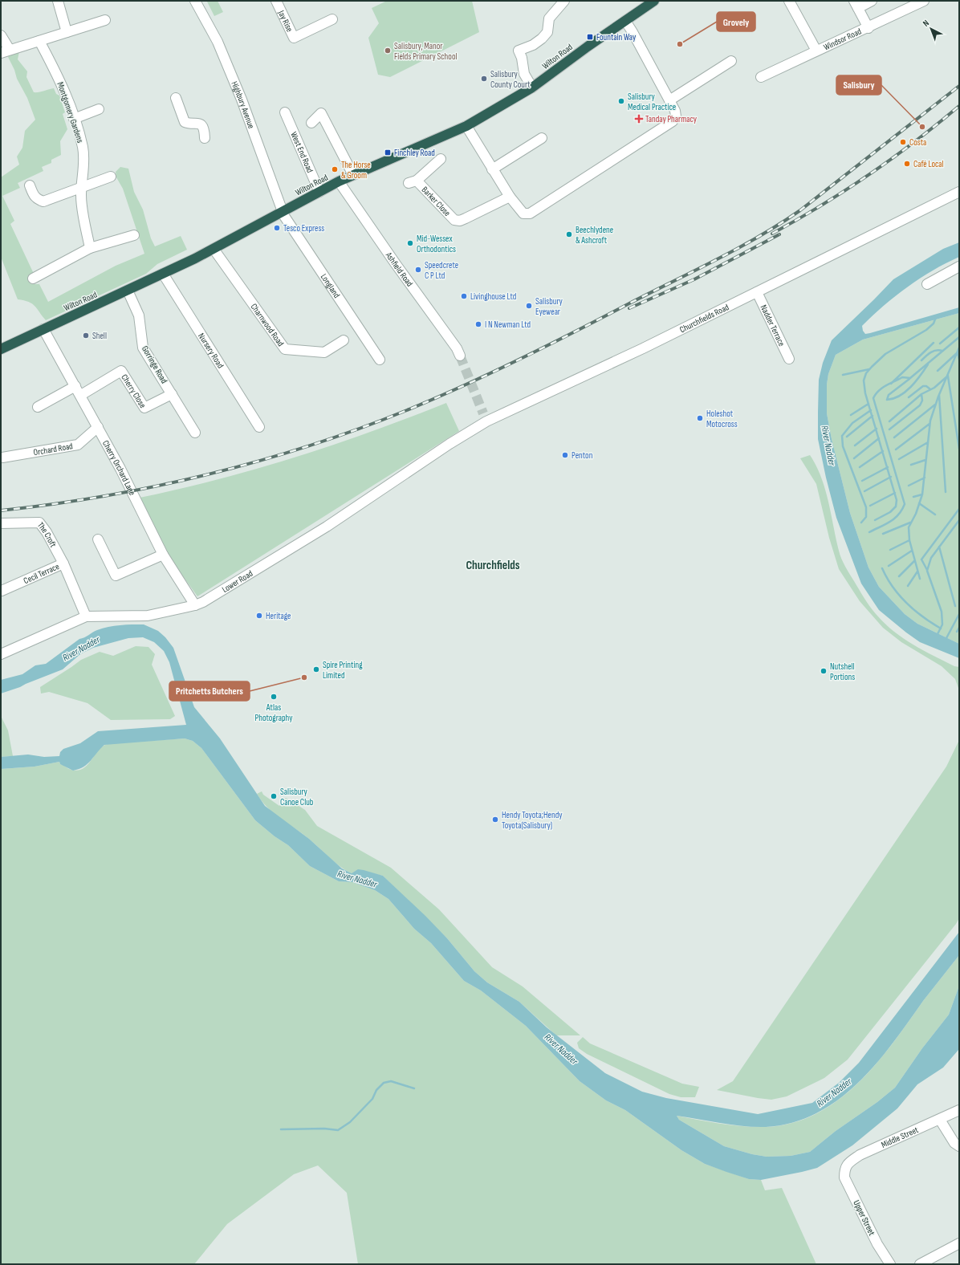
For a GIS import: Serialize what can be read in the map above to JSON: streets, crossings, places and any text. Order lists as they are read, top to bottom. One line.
{"streets":{"highway":["Wilton Road"],"street":["Jay Rise","Windsor Road","Highbury Avenue","Montgomery Gardens","West End Road","Barker Close","Ashfield Road","Longland","Churchfields Road","Charnwood Road","Nadder Terrace","Nursery Road","Gorringe Road","Cherry Close","Orchard Road","Cherry Orchard Lane","The Croft","Cecil Terrace","Lower Road","Middle Street","Upper Street"]},"crossings":[["Wilton Road","Highbury Avenue"],["Wilton Road","West End Road"],["Wilton Road","Ashfield Road"],["Wilton Road","Longland"],["Wilton Road","Charnwood Road"],["Wilton Road","Nursery Road"],["Wilton Road","Gorringe Road"],["Wilton Road","Cherry Orchard Lane"],["Highbury Avenue","Longland"],["Churchfields Road","Nadder Terrace"],["Churchfields Road","Lower Road"],["Gorringe Road","Cherry Close"],["Cherry Close","Cherry Orchard Lane"],["Orchard Road","Cherry Orchard Lane"],["Cherry Orchard Lane","Lower Road"],["The Croft","Cecil Terrace"],["Cecil Terrace","Lower Road"],["Middle Street","Upper Street"]],"districts":["Churchfields"],"water":["River Nadder"],"places":{"transit":["Fountain Way","Finchley Road"],"other":["Grovely","Salisbury, Manor Fields Primary School","Salisbury County Court","Salisbury Medical Practice","Salisbury","Costa","Café Local","The Horse & Groom","Tesco Express","Beechlydene & Ashcroft","Mid-Wessex Orthodontics","Speedcrete C P Ltd","Livinghouse Ltd","Salisbury Eyewear","I N Newman Ltd","Shell","Holeshot Motocross","Penton","Heritage","Spire Printing Limited","Nutshell Portions","Pritchetts Butchers","Atlas Photography","Salisbury Canoe Club","Hendy Toyota;Hendy Toyota(Salisbury)"],"health":["Tanday Pharmacy"]},"north":"top left"}
